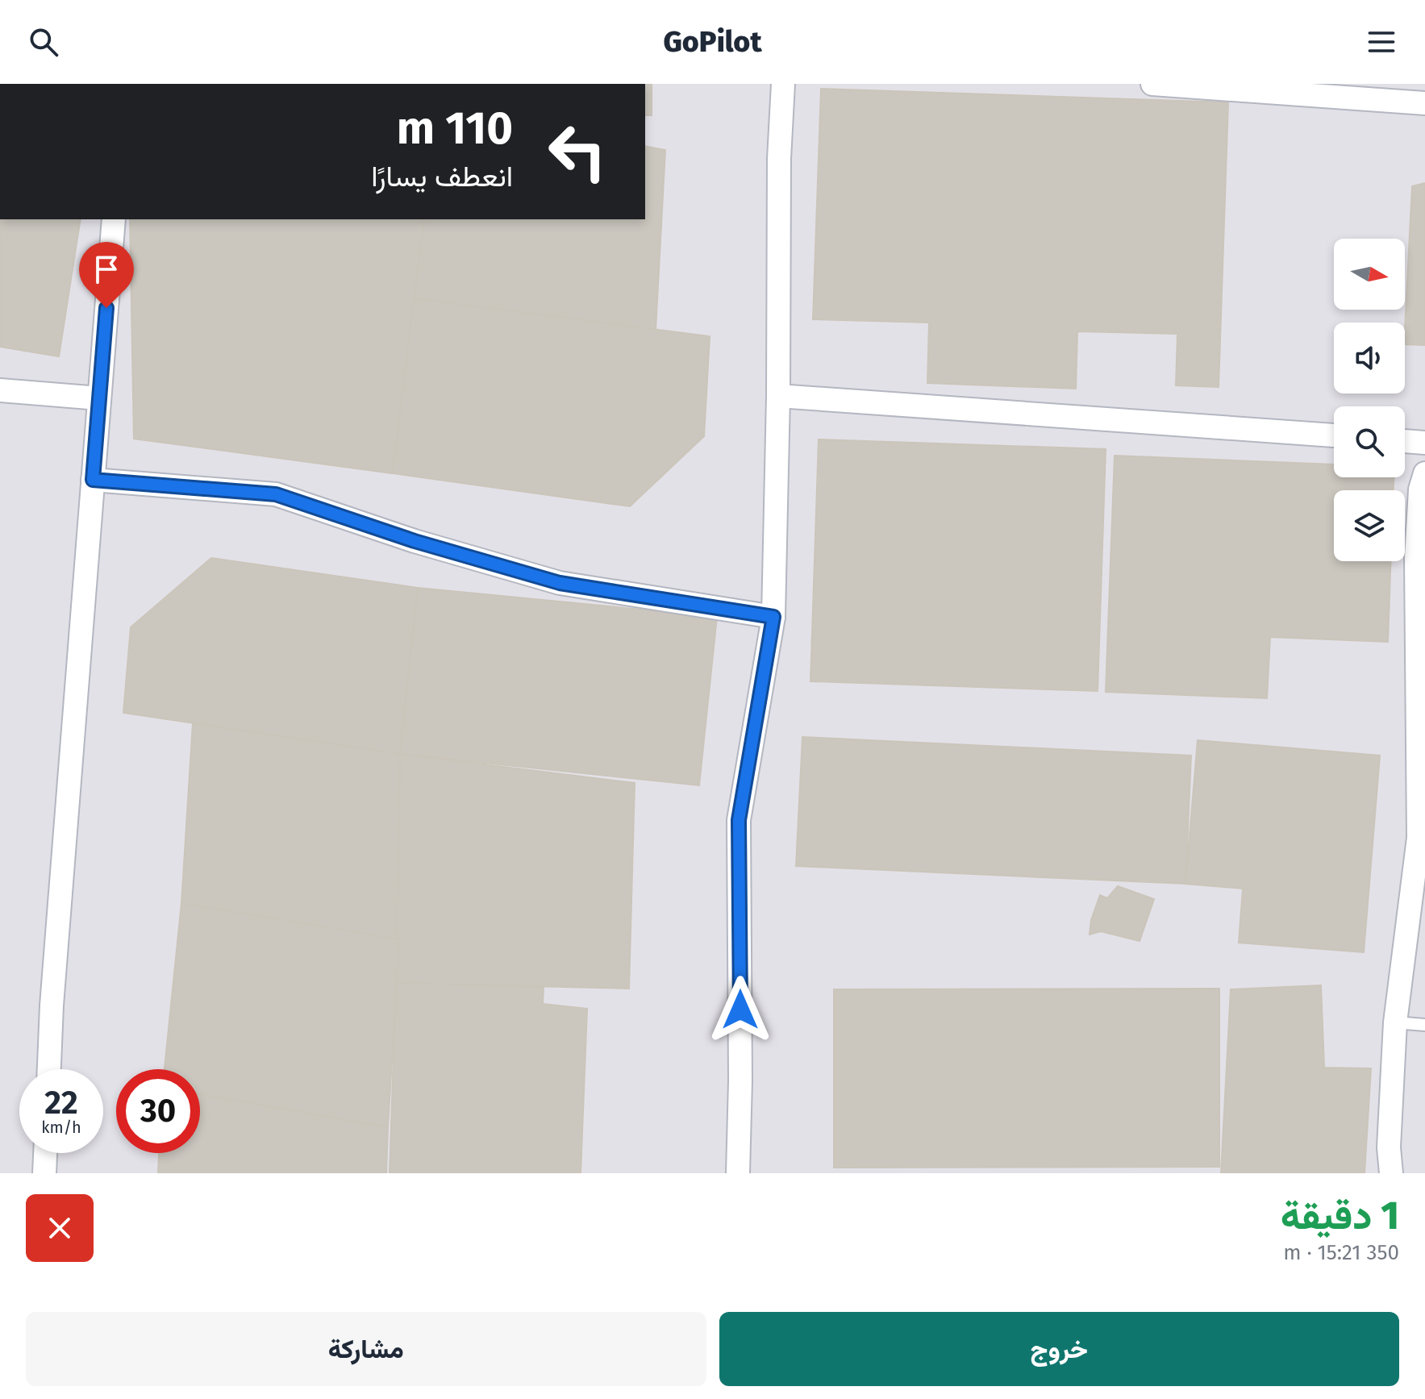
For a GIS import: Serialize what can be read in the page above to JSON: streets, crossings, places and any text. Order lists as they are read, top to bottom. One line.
{"north":"right","page":{"header":"GoPilot","turn":["110 m","انعطف يسارًا"],"speed":"22 km/h","limit":"30","heading":["1 دقيقة","350 m · 15:21"],"buttons":["خروج","مشاركة"]}}
